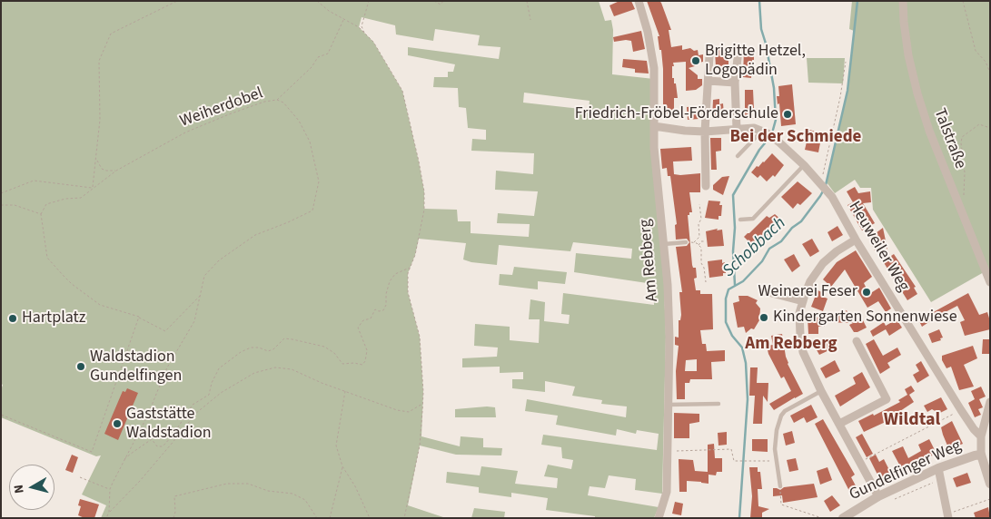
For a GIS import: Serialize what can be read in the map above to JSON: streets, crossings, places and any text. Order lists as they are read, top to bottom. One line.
{"streets":{"street":["Talstraße","Heuweiler Weg","Am Rebberg","Gundelfinger Weg"],"path":["Weiherdobel"]},"crossings":[["Heuweiler Weg","Am Rebberg"]],"districts":["Bei der Schmiede","Am Rebberg","Wildtal"],"water":["Schobbach"],"places":["Brigitte Hetzel, Logopädin","Friedrich-Fröbel-Förderschule","Weinerei Feser","Kindergarten Sonnenwiese","Hartplatz","Waldstadion Gundelfingen","Gaststätte Waldstadion"],"north":"left"}
